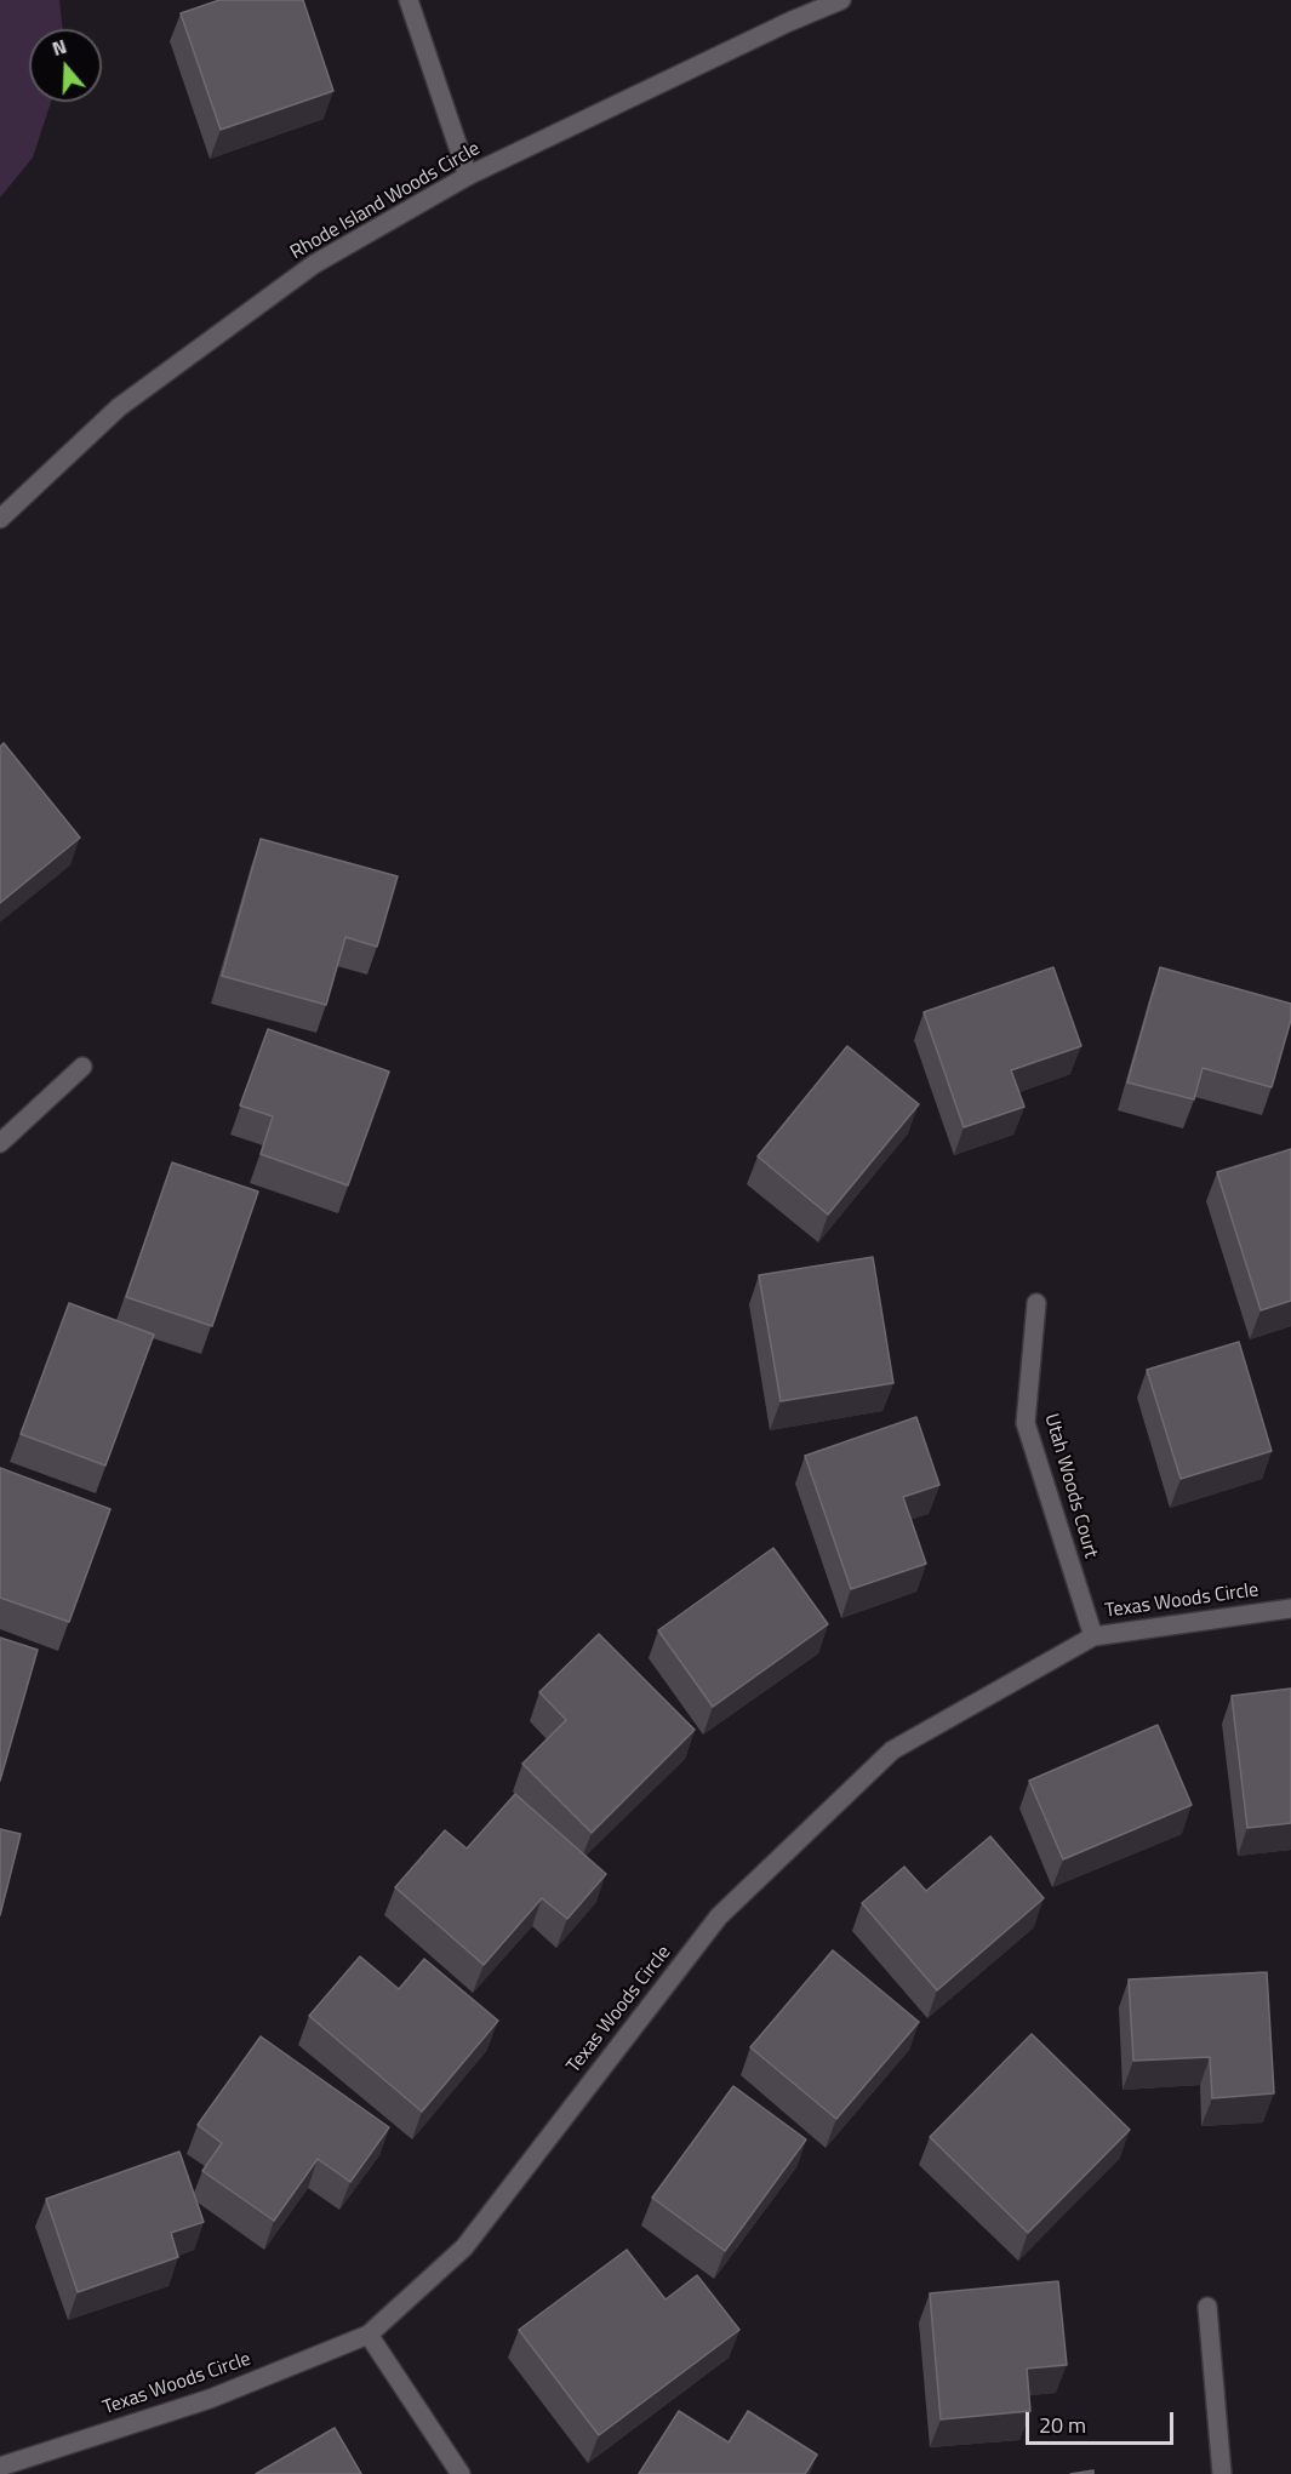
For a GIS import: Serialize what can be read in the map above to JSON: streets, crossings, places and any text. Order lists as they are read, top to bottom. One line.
{"streets":{"street":["Rhode Island Woods Circle","Utah Woods Court","Texas Woods Circle"]},"crossings":[["Utah Woods Court","Texas Woods Circle"]],"scale_bar":"20 m","north":"top"}
